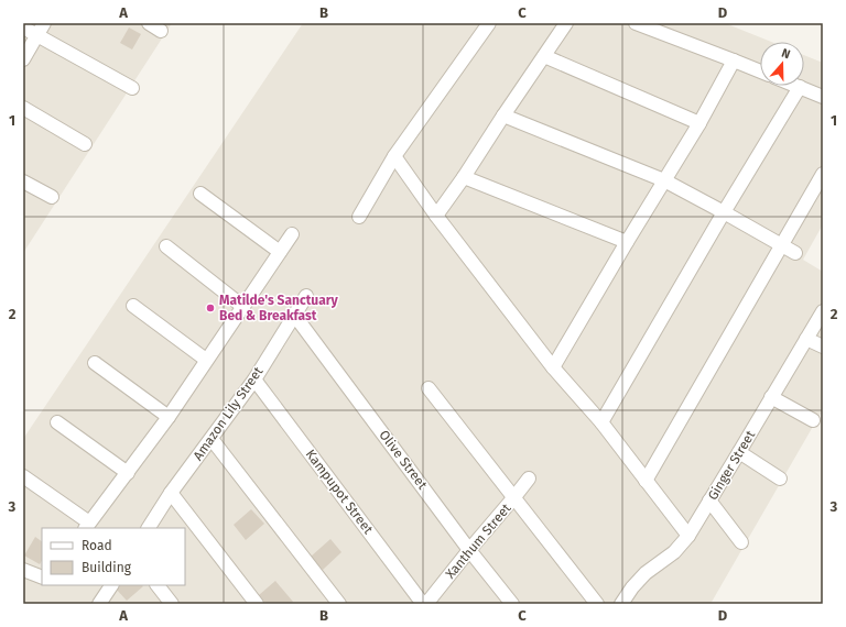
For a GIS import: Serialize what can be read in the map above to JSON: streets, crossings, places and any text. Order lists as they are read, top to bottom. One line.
{"streets":{"street":["Amazon Lily Street","Olive Street","Ginger Street","Kampupot Street","Xanthum Street"]},"crossings":[["Amazon Lily Street","Olive Street"],["Amazon Lily Street","Kampupot Street"],["Olive Street","Xanthum Street"],["Kampupot Street","Xanthum Street"]],"places":["Matilde's Sanctuary Bed & Breakfast"],"legend":["Road","Building"],"north":"top","grid":{"columns":["A","B","C","D"],"rows":["1","2","3"]}}
